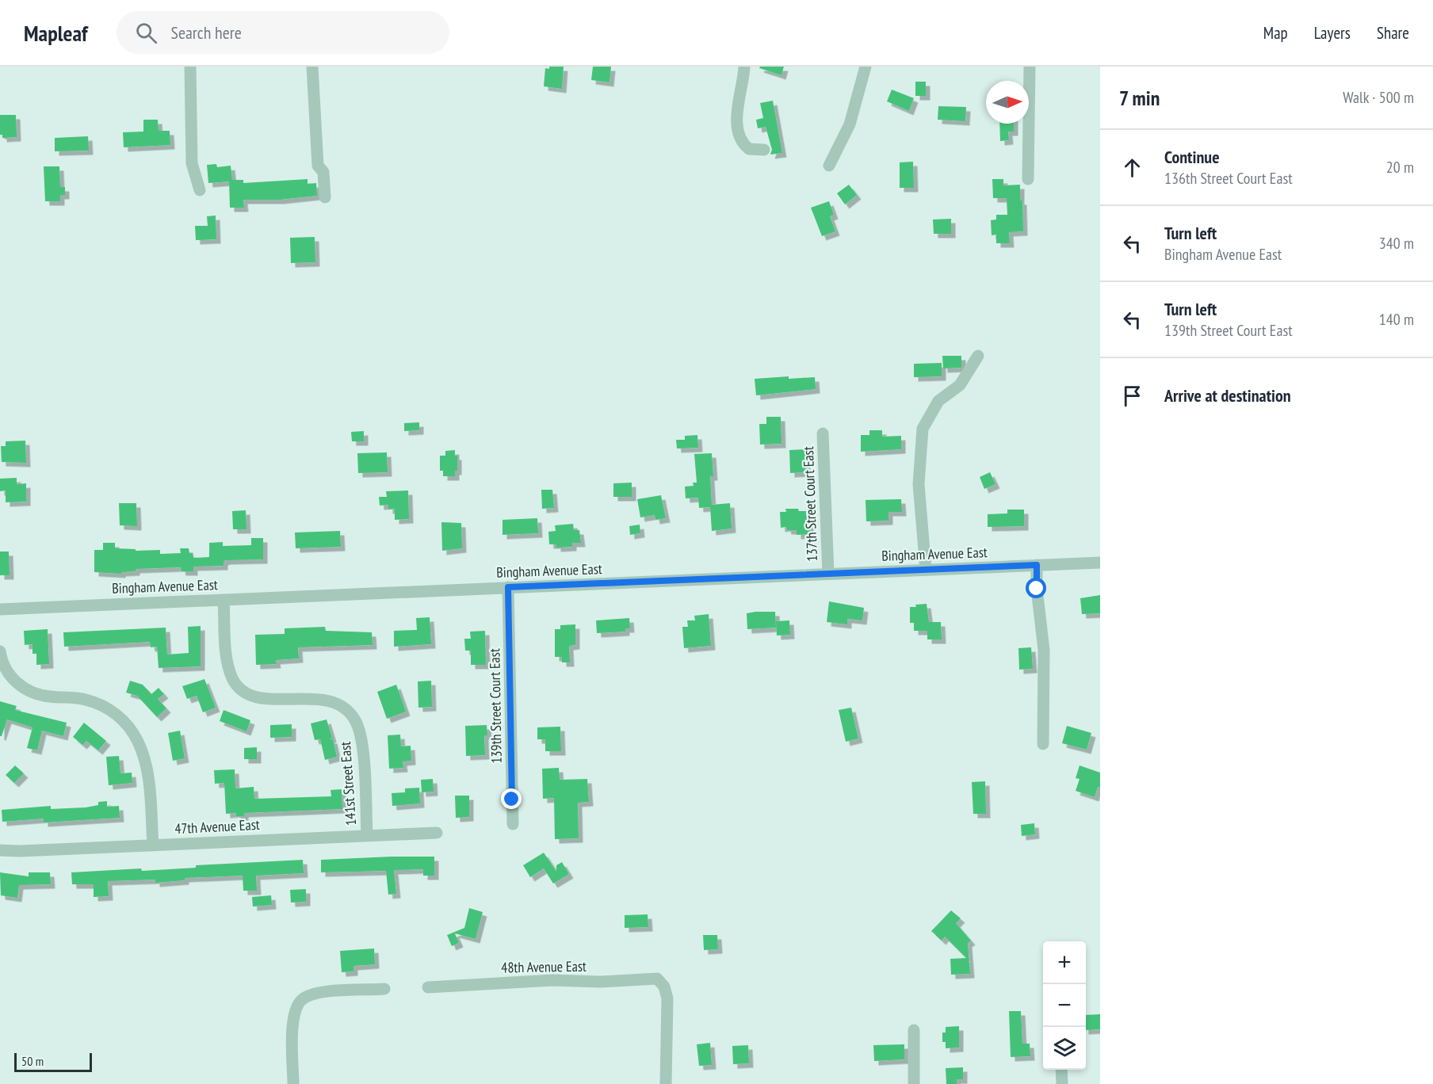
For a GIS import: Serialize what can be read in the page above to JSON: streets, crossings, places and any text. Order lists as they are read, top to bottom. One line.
{"streets":{"street":["137th Street Court East","Bingham Avenue East","139th Street Court East","141st Street East","47th Avenue East","48th Avenue East"]},"crossings":[["137th Street Court East","Bingham Avenue East"],["Bingham Avenue East","139th Street Court East"],["Bingham Avenue East","141st Street East"],["141st Street East","47th Avenue East"]],"scale_bar":"50 m","north":"right","page":{"header":"Mapleaf","search":"Search here","nav":["Map","Layers","Share"],"heading":["7 min","Walk · 500 m"],"list":[["Continue","136th Street Court East","20 m"],["Turn left","Bingham Avenue East","340 m"],["Turn left","139th Street Court East","140 m"],"Arrive at destination"],"map_buttons":["+","−"],"scale":"50 m"}}
